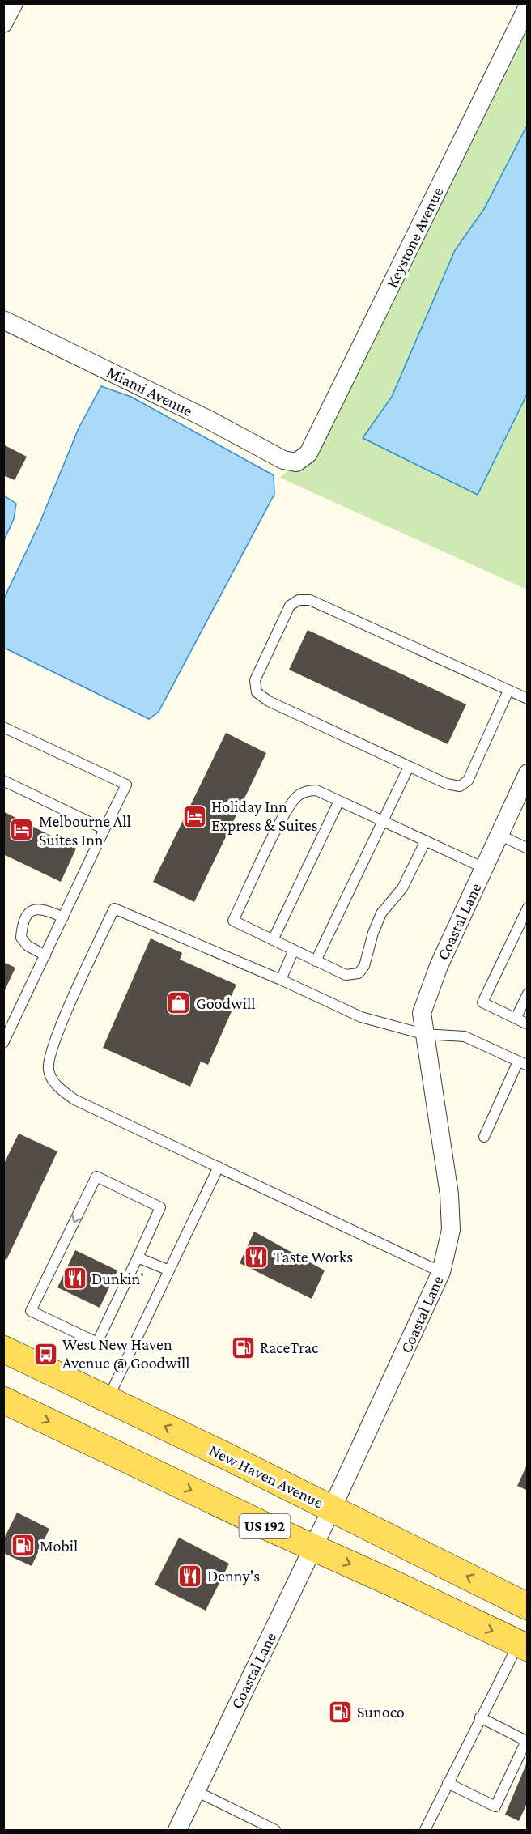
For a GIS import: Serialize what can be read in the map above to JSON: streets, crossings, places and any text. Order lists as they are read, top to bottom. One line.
{"streets":{"main road":["New Haven Avenue","US 192"],"street":["Keystone Avenue","Miami Avenue","Coastal Lane"]},"crossings":[["Keystone Avenue","Miami Avenue"],["Coastal Lane","New Haven Avenue"],["Coastal Lane","US 192"]],"places":{"hotel":["Holiday Inn Express & Suites","Melbourne All Suites Inn"],"shop":["Goodwill"],"restaurant":["Taste Works","Dunkin'","Denny's"],"fuel station":["RaceTrac","Mobil","Sunoco"],"bus stop":["West New Haven Avenue @ Goodwill"]}}
